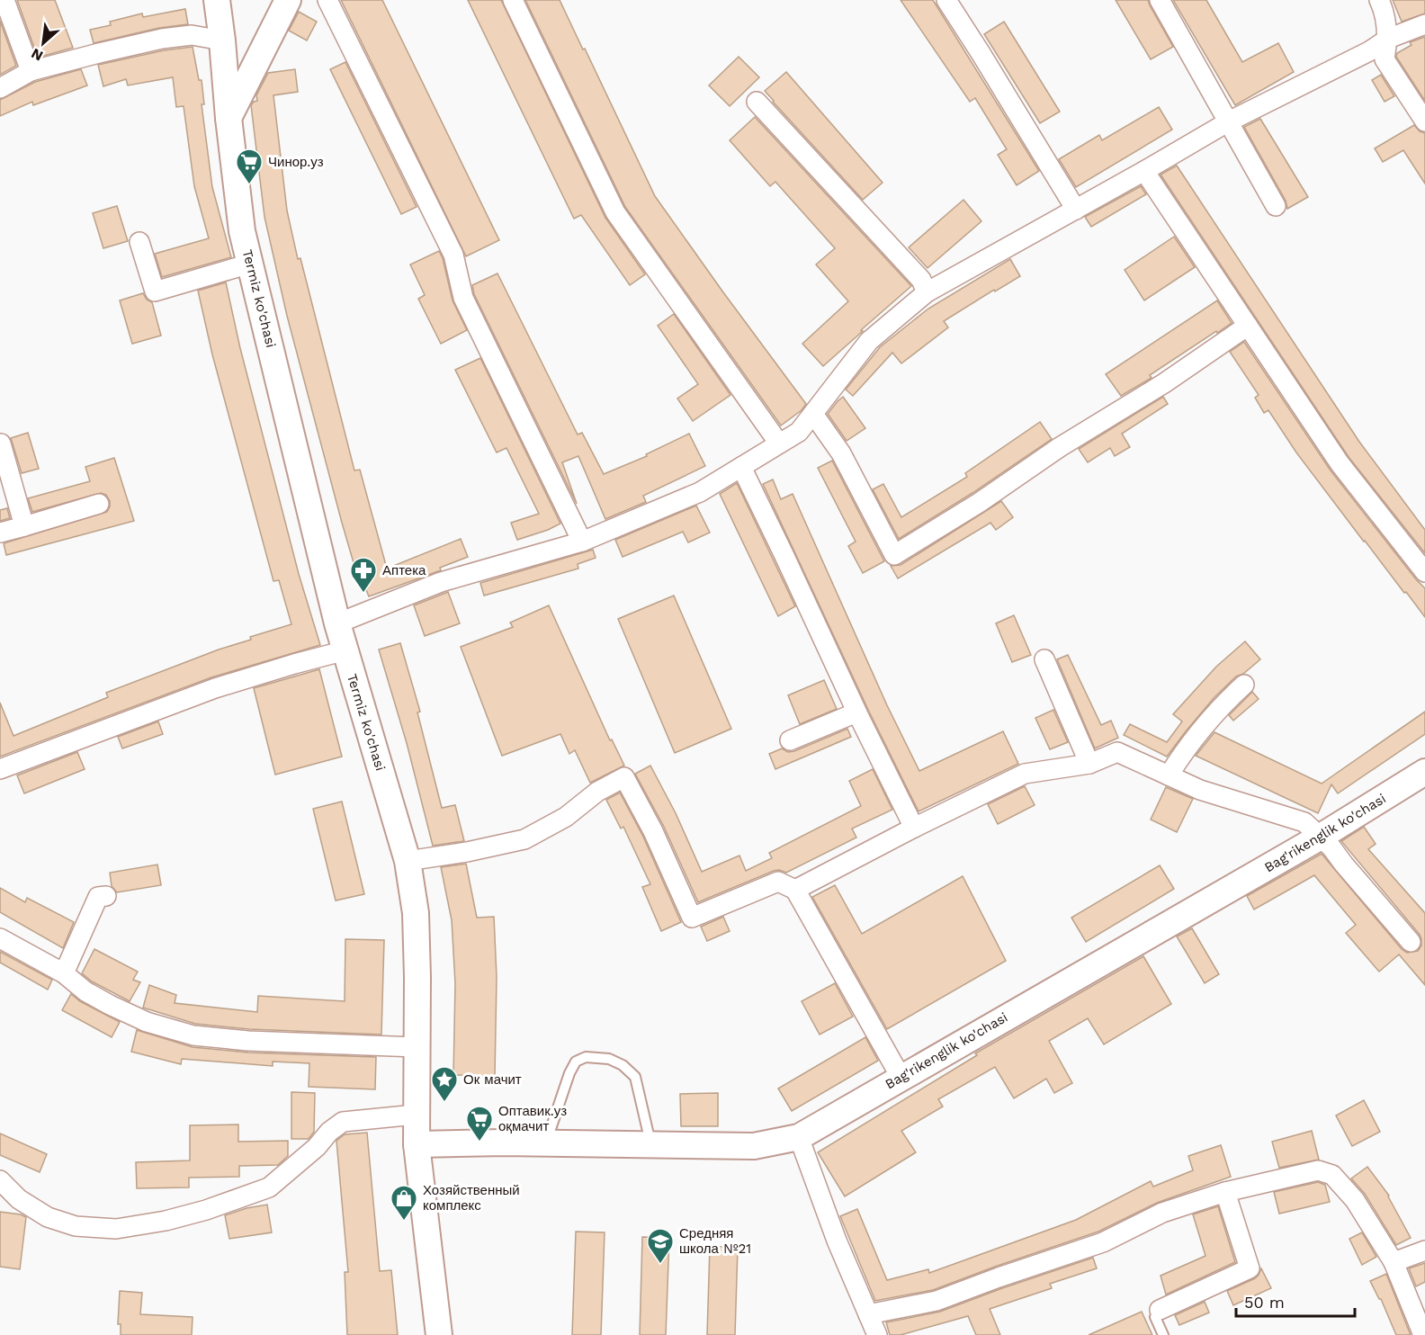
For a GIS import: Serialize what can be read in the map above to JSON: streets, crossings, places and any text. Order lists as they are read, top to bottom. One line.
{"streets":{"main road":["Termiz ko'chasi","Bag'rikenglik ko'chasi"]},"crossings":[["Termiz ko'chasi","Bag'rikenglik ko'chasi"]],"places":{"supermarket":["Чинор.уз","Оптавик.уз оқмачит"],"pharmacy":["Аптека"],"place":["Ок мачит"],"shop":["Хозяйственный комплекс"],"school or university":["Средняя школа №21"]},"scale_bar":"50 m","north":"bottom left"}
